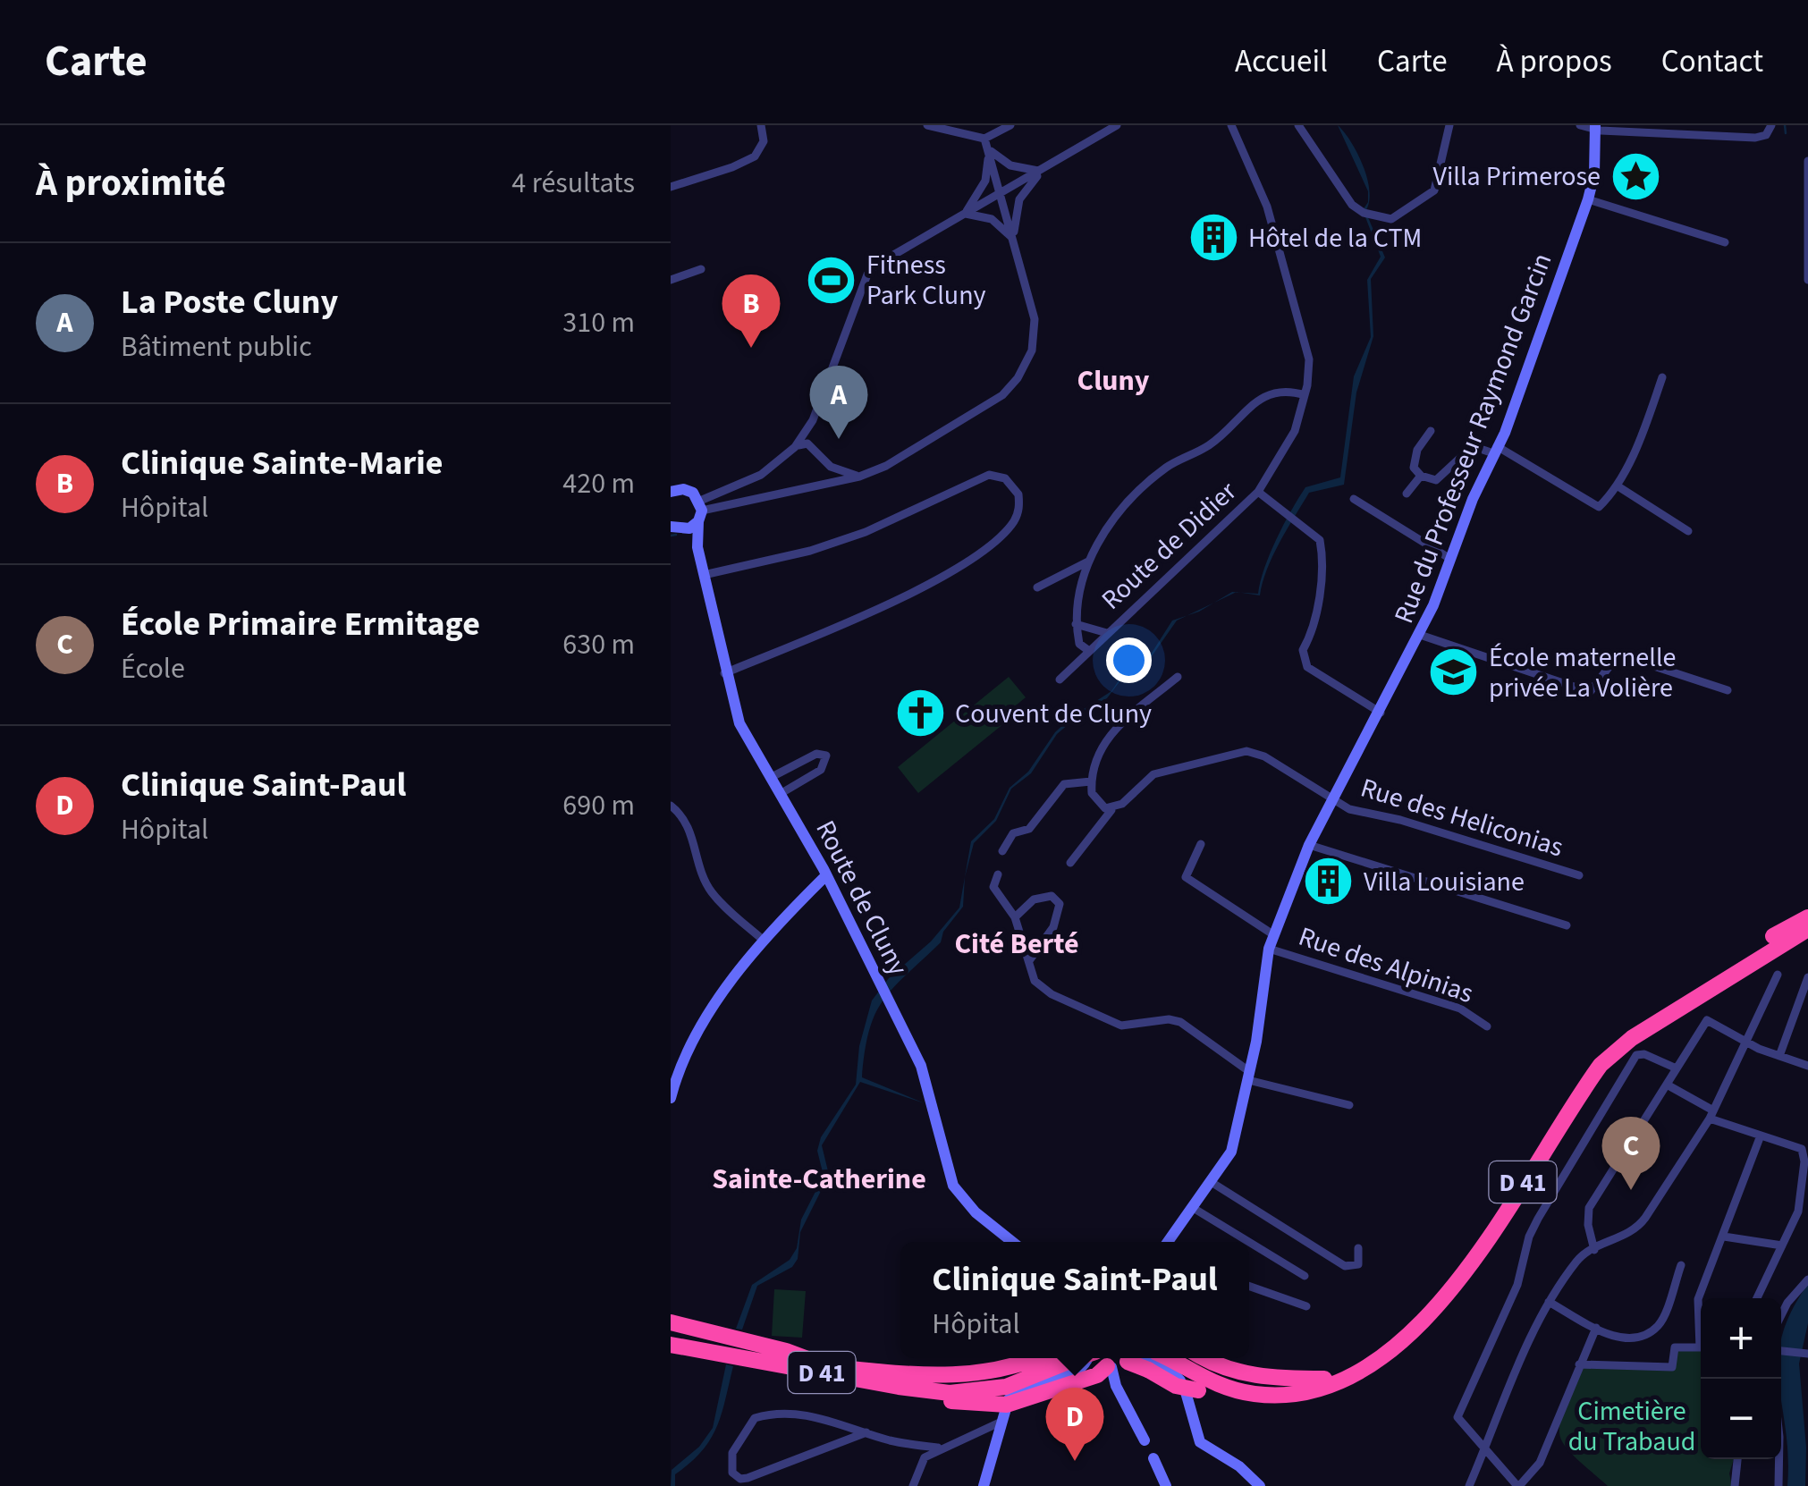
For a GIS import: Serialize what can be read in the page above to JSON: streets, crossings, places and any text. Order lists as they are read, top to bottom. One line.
{"streets":{"highway":["D 41"],"street":["Rue du Professeur Raymond Garcin","Route de Didier","Rue des Heliconias","Route de Cluny","Rue des Alpinias"]},"crossings":[["Rue du Professeur Raymond Garcin","Rue des Heliconias"],["Rue du Professeur Raymond Garcin","Rue des Alpinias"]],"districts":["Cluny","Cité Berté","Sainte-Catherine"],"parks":["Cimetière du Trabaud"],"places":{"place":["Villa Primerose"],"building":["Hôtel de la CTM","Villa Louisiane"],"sports":["Fitness Park Cluny"],"school or university":["École maternelle privée La Volière"],"church":["Couvent de Cluny"]},"page":{"header":"Carte","nav":["Accueil","Carte","À propos","Contact"],"heading":["À proximité","4 résultats"],"list":[{"mark":"A","name":"La Poste Cluny","note":"Bâtiment public","value":"310 m"},{"mark":"B","name":"Clinique Sainte-Marie","note":"Hôpital","value":"420 m"},{"mark":"C","name":"École Primaire Ermitage","note":"École","value":"630 m"},{"mark":"D","name":"Clinique Saint-Paul","note":"Hôpital","value":"690 m"}],"pins":["B","A","C","D"],"popup":["Clinique Saint-Paul","Hôpital"],"map_buttons":["+","−"]}}
